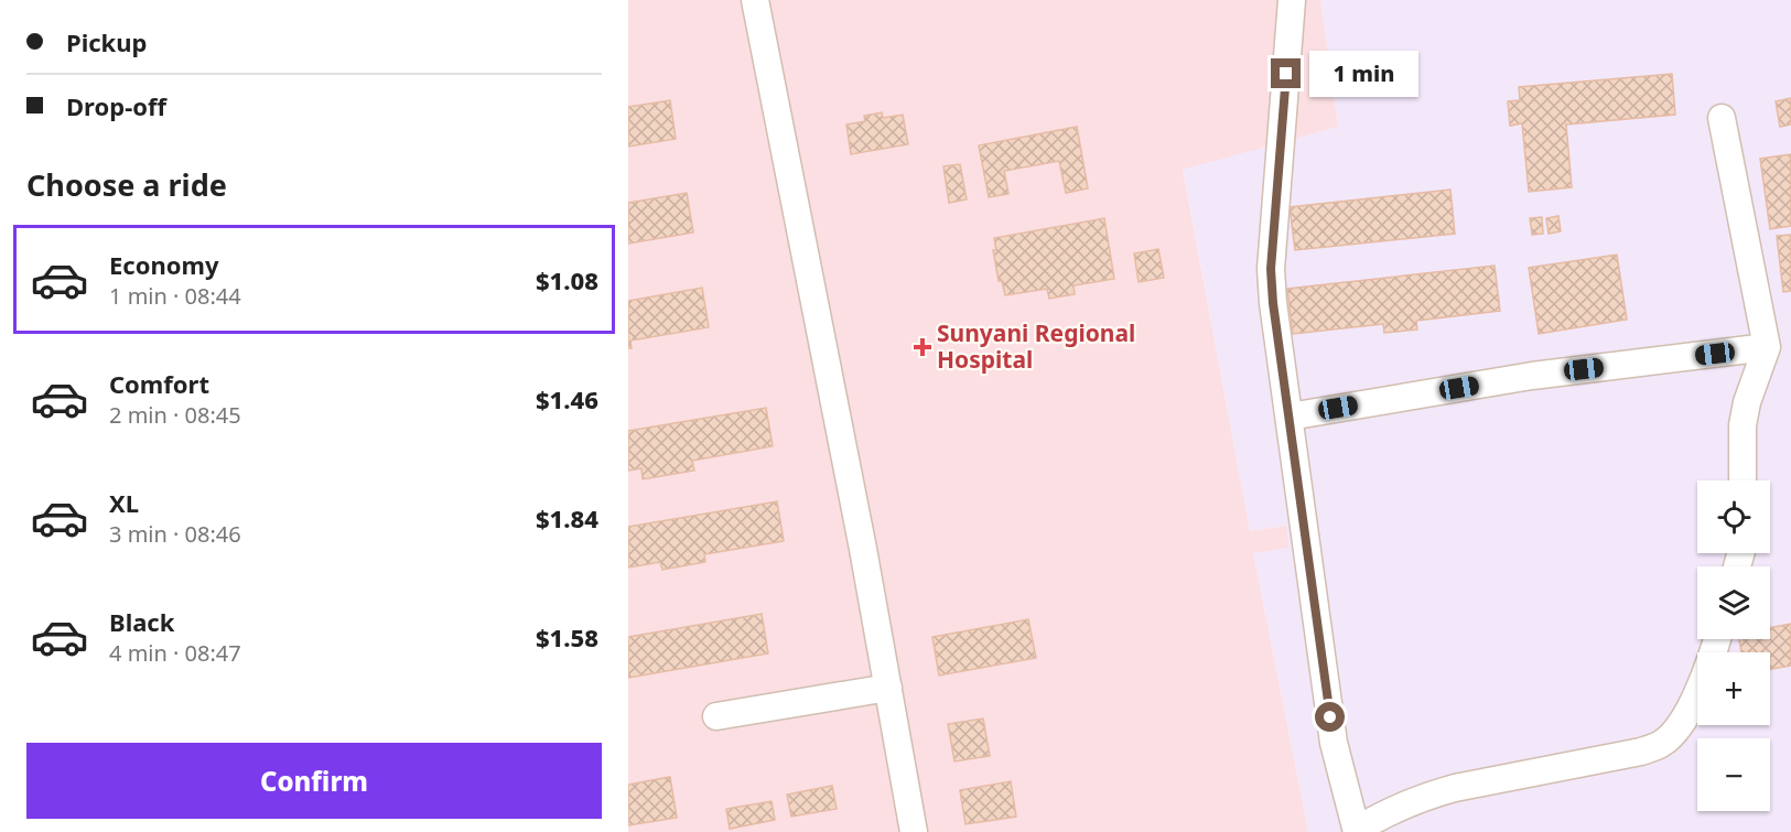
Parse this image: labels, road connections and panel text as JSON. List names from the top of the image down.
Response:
{
  "places": {
    "health": ["Sunyani Regional Hospital"]
  },
  "page": {
    "banner": ["Pickup", "Drop-off"],
    "bubble": "1 min",
    "heading": "Choose a ride",
    "list": [
      {
        "name": "Economy",
        "note": "1 min · 08:44",
        "value": "$1.08"
      },
      {
        "name": "Comfort",
        "note": "2 min · 08:45",
        "value": "$1.46"
      },
      {
        "name": "XL",
        "note": "3 min · 08:46",
        "value": "$1.84"
      },
      {
        "name": "Black",
        "note": "4 min · 08:47",
        "value": "$1.58"
      }
    ],
    "map_buttons": ["+", "−"],
    "buttons": "Confirm"
  }
}
